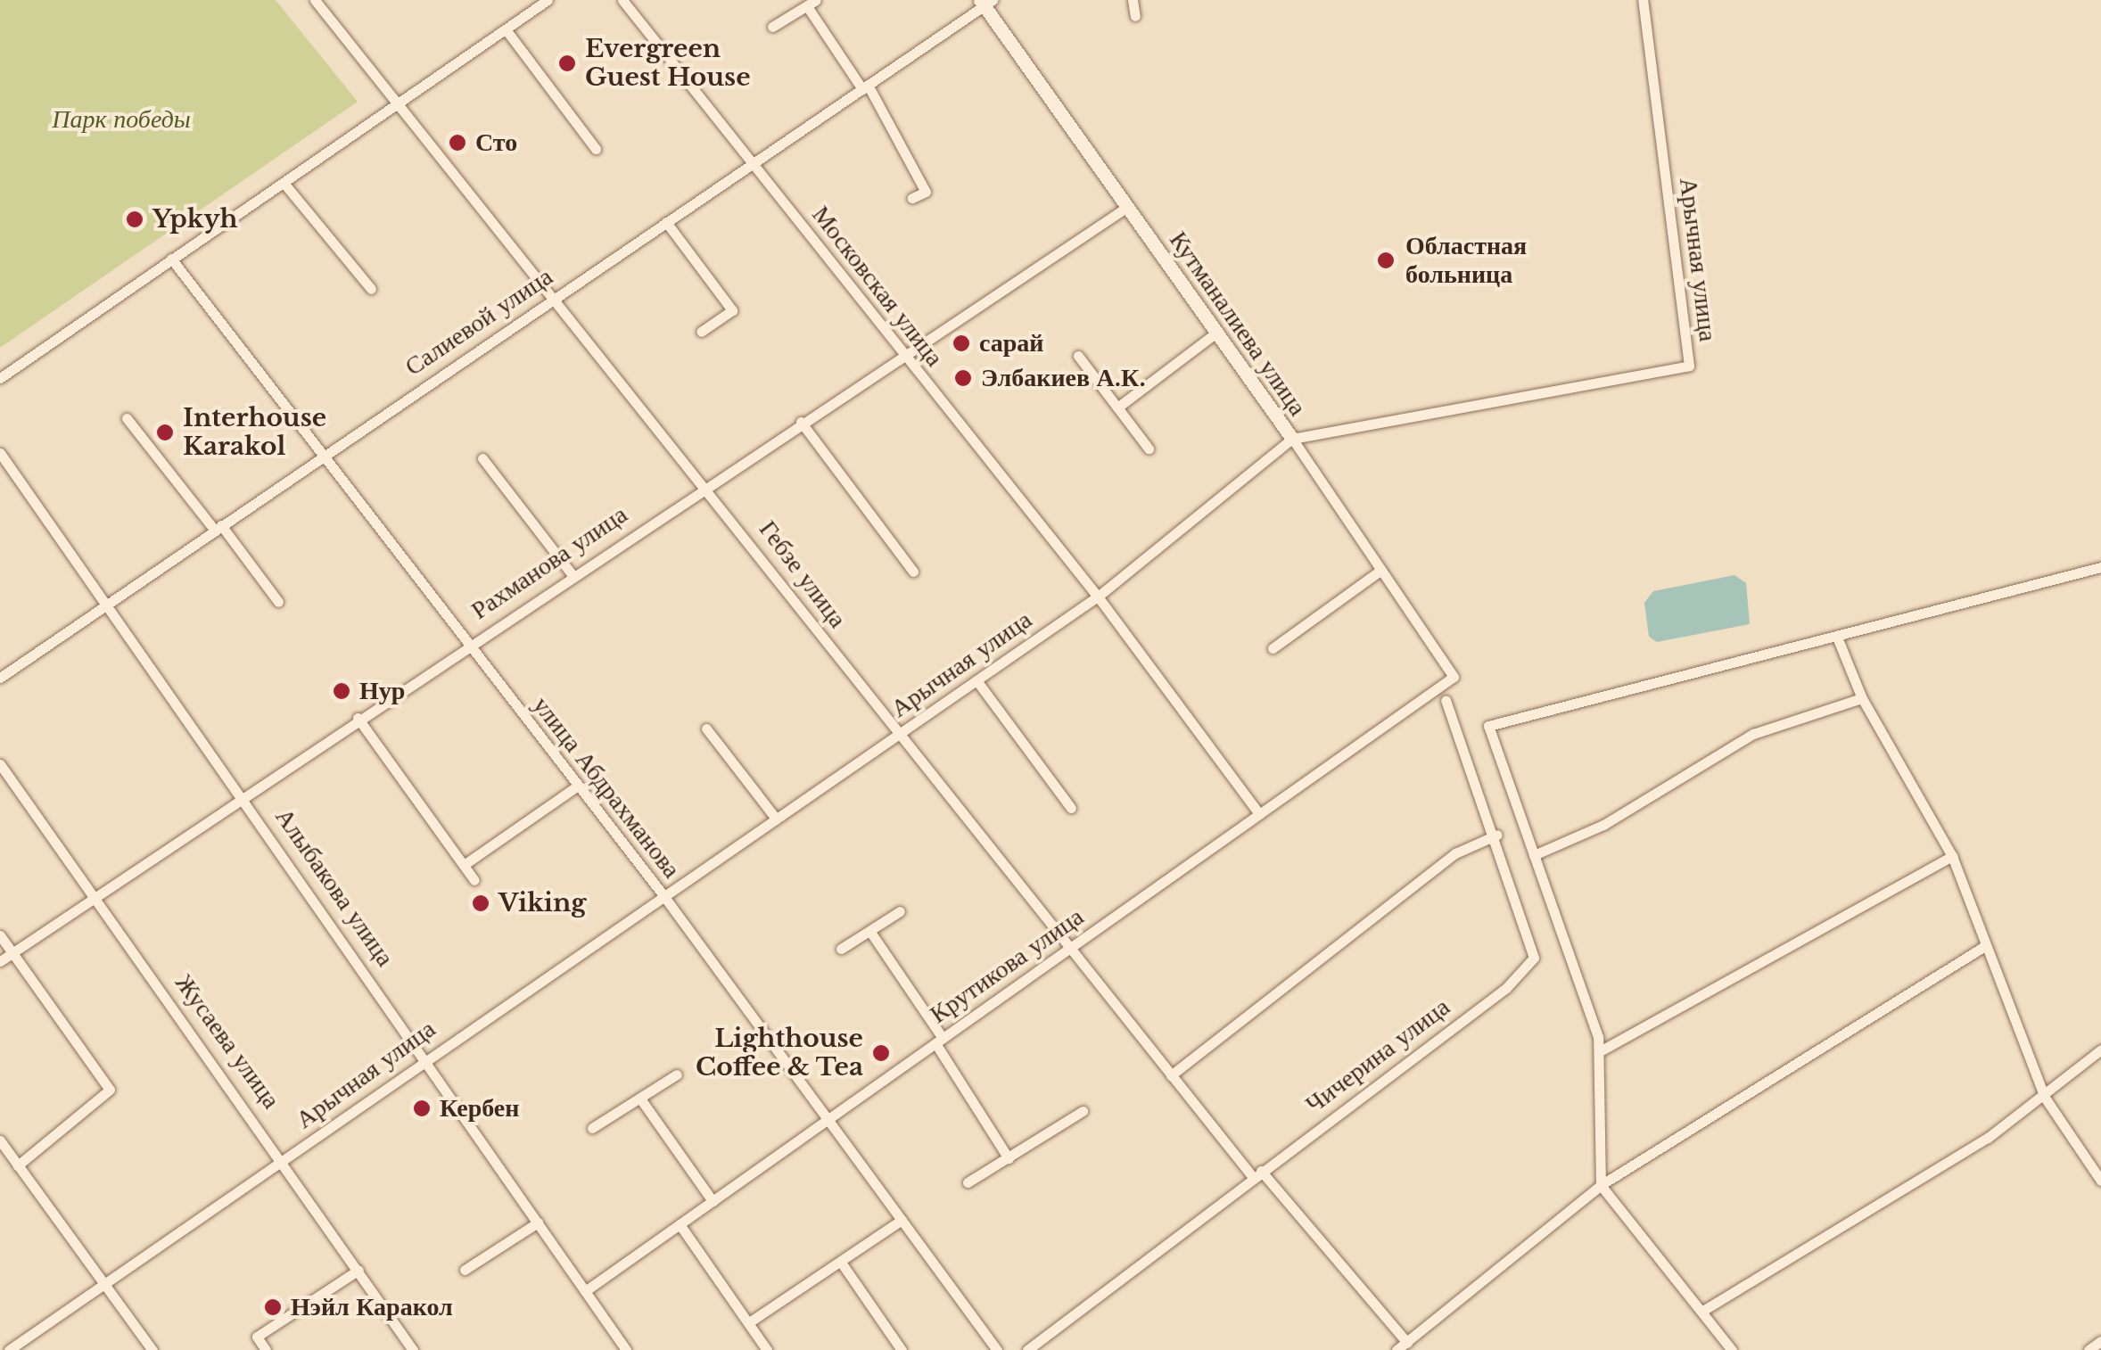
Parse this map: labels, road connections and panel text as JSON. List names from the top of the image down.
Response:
{
  "streets": {
    "street": [
      "Арычная улица",
      "Московская улица",
      "Салиевой улица",
      "Кутманалиева улица",
      "Рахманова улица",
      "Гебзе улица",
      "улица Абдрахманова",
      "Алыбакова улица",
      "Крутикова улица",
      "Жусаева улица",
      "Чичерина улица"
    ]
  },
  "crossings": [
    ["Арычная улица", "Московская улица"],
    ["Арычная улица", "Кутманалиева улица"],
    ["Арычная улица", "Гебзе улица"],
    ["Арычная улица", "улица Абдрахманова"],
    ["Арычная улица", "Алыбакова улица"],
    ["Арычная улица", "Жусаева улица"],
    ["Московская улица", "Салиевой улица"],
    ["Московская улица", "Рахманова улица"],
    ["Московская улица", "Крутикова улица"],
    ["Салиевой улица", "Кутманалиева улица"],
    ["Салиевой улица", "Гебзе улица"],
    ["Салиевой улица", "улица Абдрахманова"],
    ["Салиевой улица", "Алыбакова улица"],
    ["Кутманалиева улица", "Рахманова улица"],
    ["Кутманалиева улица", "Крутикова улица"],
    ["Рахманова улица", "Гебзе улица"],
    ["Рахманова улица", "улица Абдрахманова"],
    ["Рахманова улица", "Алыбакова улица"],
    ["Рахманова улица", "Жусаева улица"],
    ["Гебзе улица", "Крутикова улица"],
    ["Гебзе улица", "Чичерина улица"],
    ["улица Абдрахманова", "Крутикова улица"],
    ["Алыбакова улица", "Крутикова улица"]
  ],
  "parks": ["Парк победы"],
  "places": [
    "Evergreen Guest House",
    "Сто",
    "Ypkyh",
    "Областная больница",
    "сарай",
    "Элбакиев А.К.",
    "Interhouse Karakol",
    "Нур",
    "Viking",
    "Lighthouse Coffee & Tea",
    "Кербен",
    "Нэйл Каракол"
  ]
}
